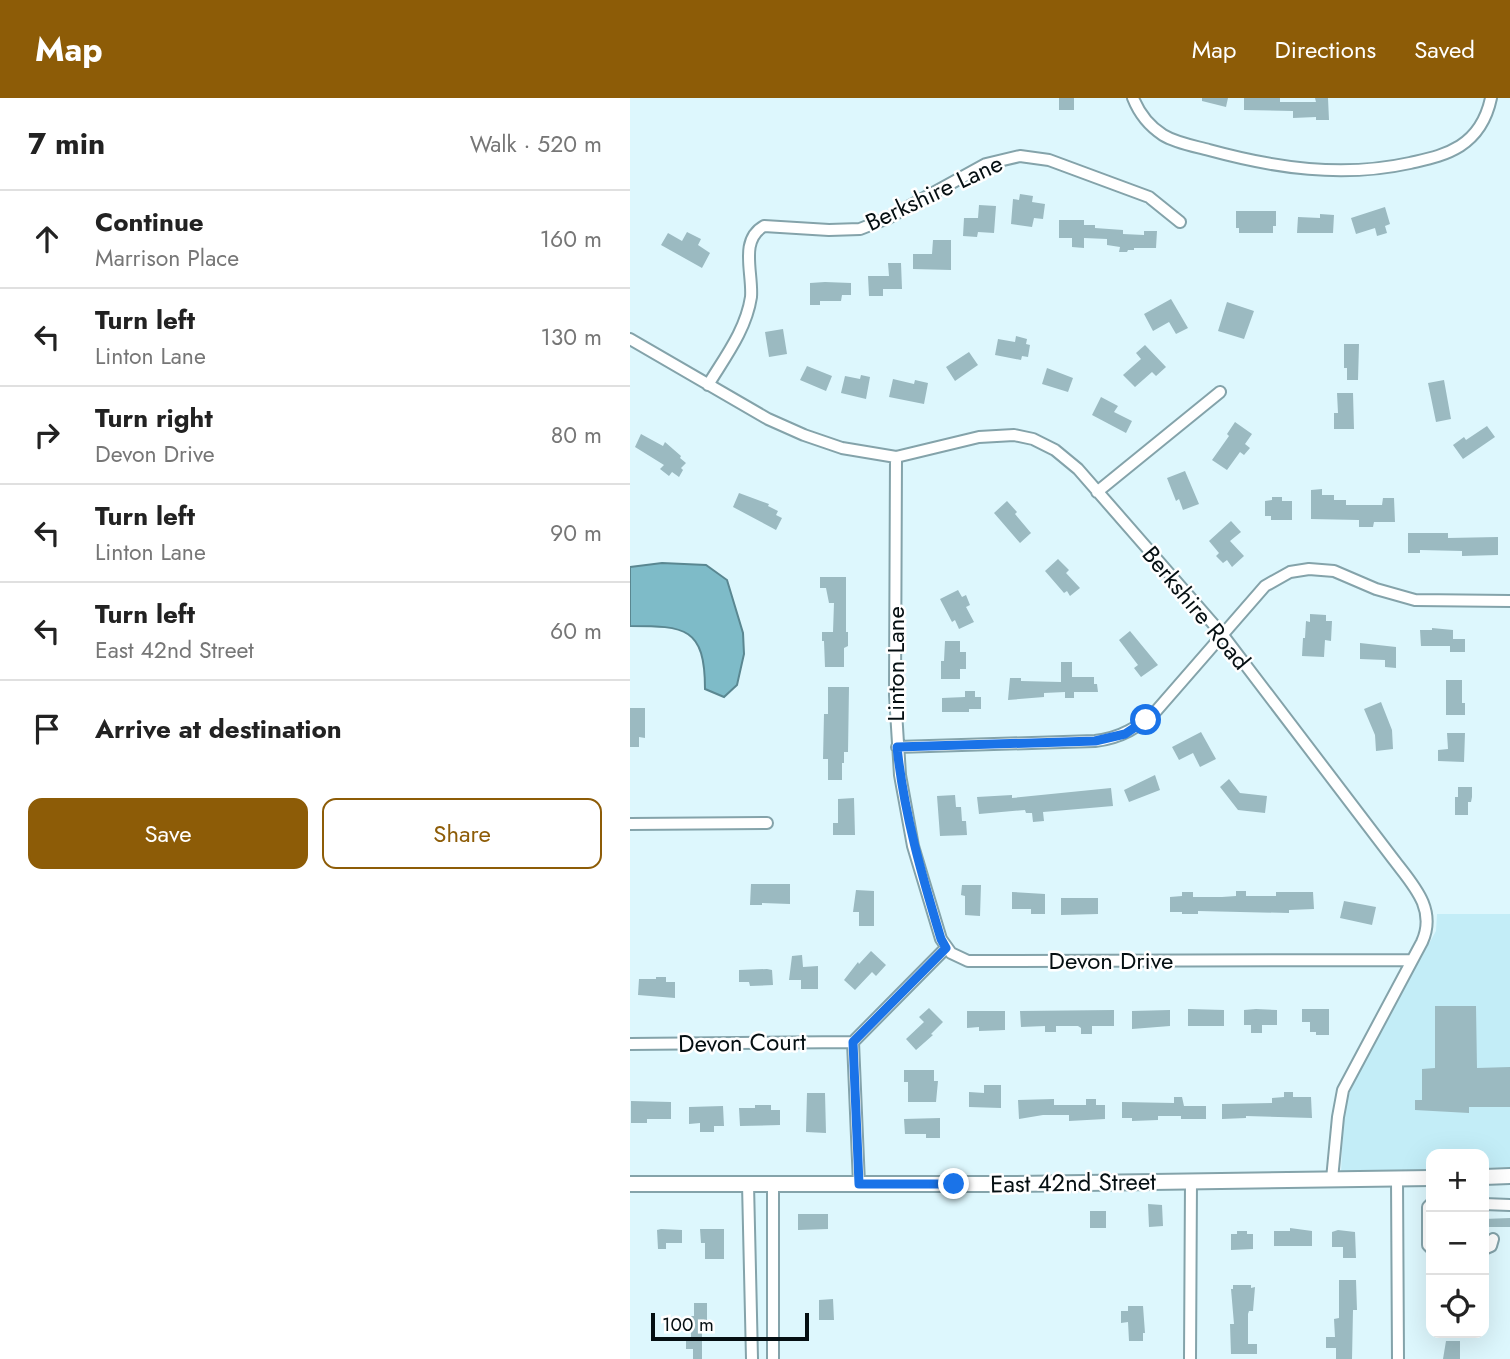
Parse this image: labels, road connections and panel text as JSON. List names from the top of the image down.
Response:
{
  "streets": {
    "street": [
      "Berkshire Lane",
      "Berkshire Road",
      "Linton Lane",
      "Devon Drive",
      "Devon Court",
      "East 42nd Street"
    ]
  },
  "crossings": [
    ["Berkshire Lane", "Berkshire Road"],
    ["Berkshire Road", "Linton Lane"],
    ["Berkshire Road", "Devon Drive"],
    ["Berkshire Road", "East 42nd Street"],
    ["Linton Lane", "Devon Drive"]
  ],
  "scale_bar": "100 m",
  "page": {
    "header": "Map",
    "nav": ["Map", "Directions", "Saved"],
    "heading": ["7 min", "Walk · 520 m"],
    "list": [
      ["Continue", "Marrison Place", "160 m"],
      ["Turn left", "Linton Lane", "130 m"],
      ["Turn right", "Devon Drive", "80 m"],
      ["Turn left", "Linton Lane", "90 m"],
      ["Turn left", "East 42nd Street", "60 m"],
      "Arrive at destination"
    ],
    "buttons": ["Save", "Share"],
    "map_buttons": ["+", "−"],
    "scale": "100 m"
  }
}
